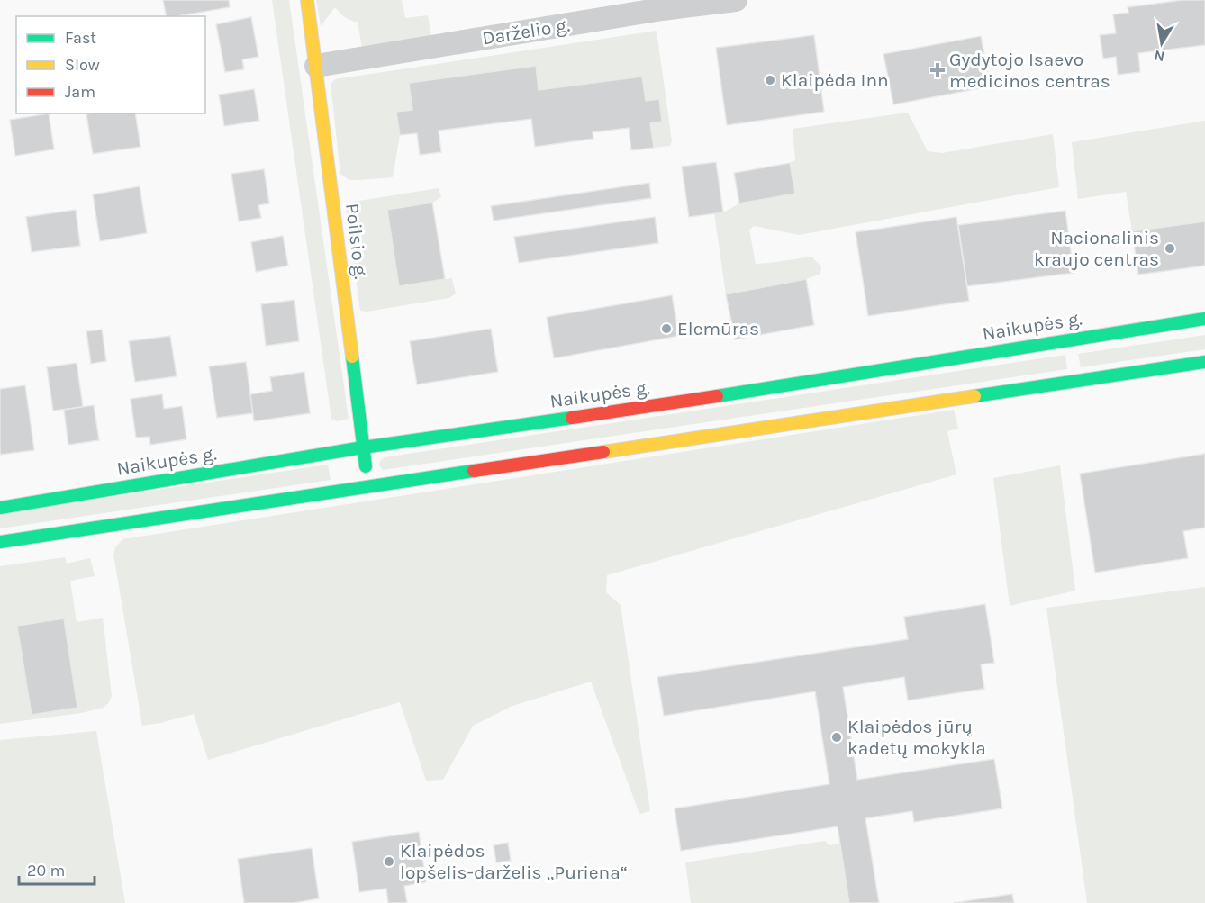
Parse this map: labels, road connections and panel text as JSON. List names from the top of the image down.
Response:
{
  "streets": {
    "street": ["Darželio g.", "Poilsio g.", "Naikupės g."]
  },
  "crossings": [
    ["Darželio g.", "Poilsio g."],
    ["Poilsio g.", "Naikupės g."]
  ],
  "places": {
    "health": ["Gydytojo Isaevo medicinos centras"],
    "other": [
      "Klaipėda Inn",
      "Nacionalinis kraujo centras",
      "Elemūras",
      "Klaipėdos jūrų kadetų mokykla",
      "Klaipėdos lopšelis-darželis „Puriena“"
    ]
  },
  "legend": ["Fast", "Slow", "Jam"],
  "scale_bar": "20 m",
  "north": "bottom"
}
